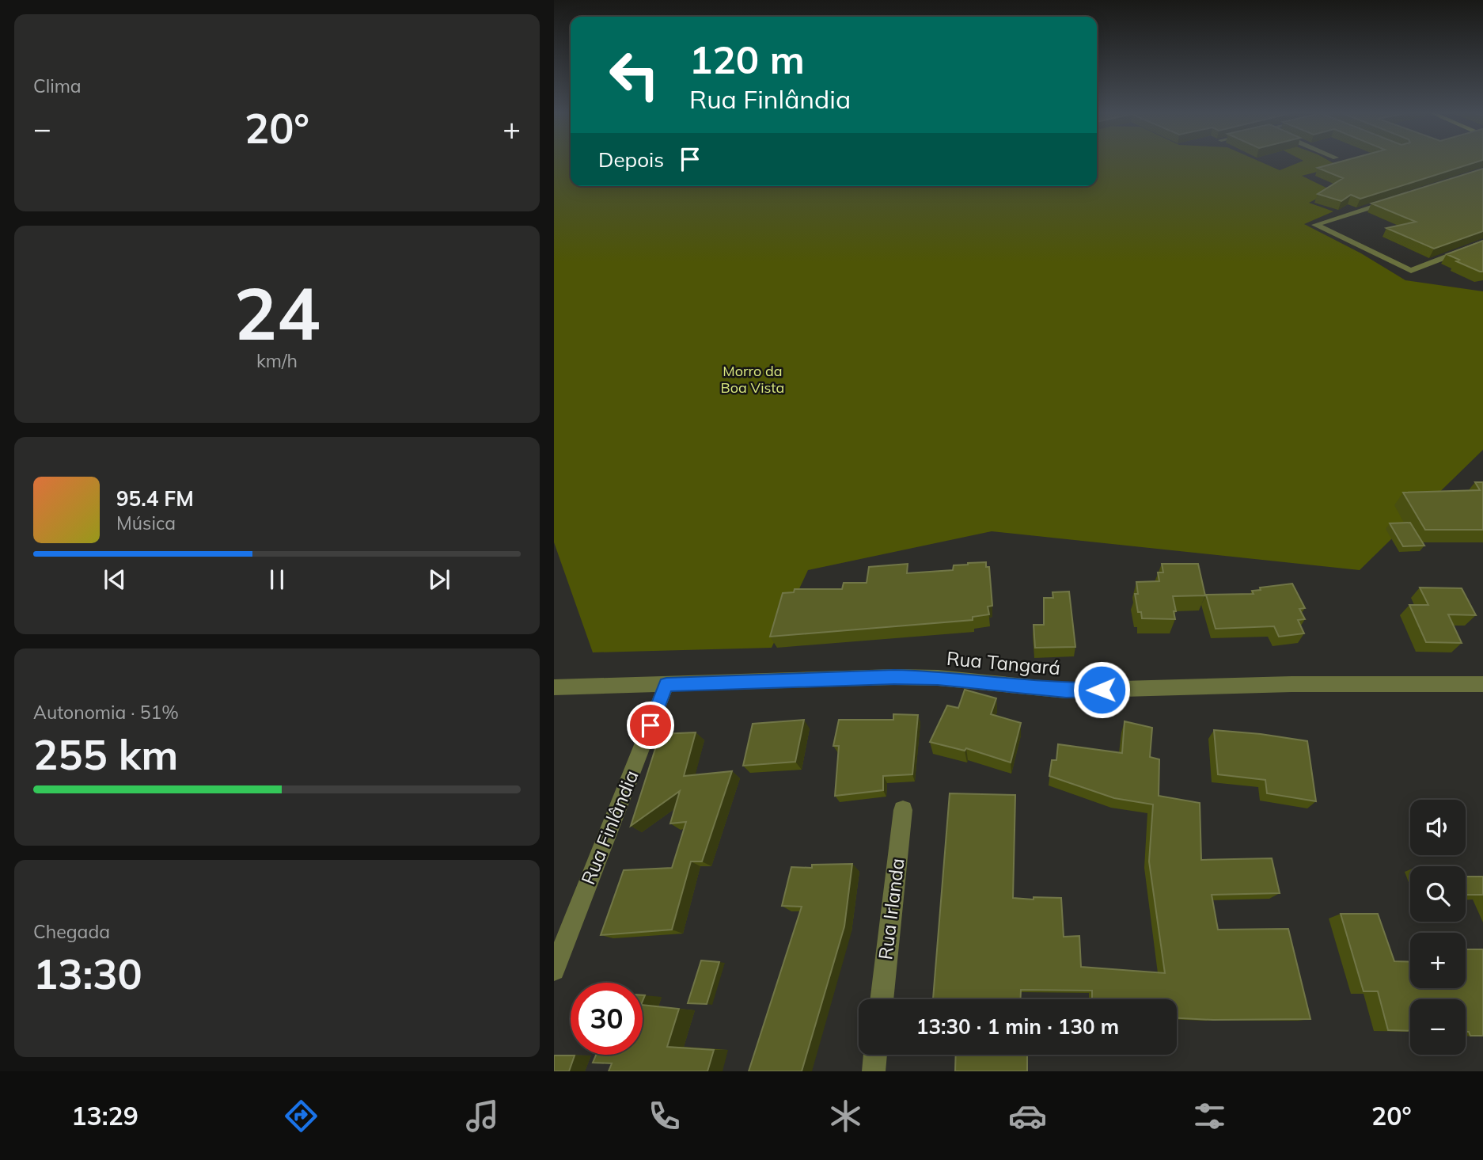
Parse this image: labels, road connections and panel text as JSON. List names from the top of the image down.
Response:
{
  "streets": {
    "street": ["Rua Tangará", "Rua Finlândia", "Rua Irlanda"]
  },
  "crossings": [
    ["Rua Tangará", "Rua Finlândia"]
  ],
  "parks": ["Morro da Boa Vista"],
  "page": {
    "tile": [
      "Clima",
      ["24", "km/h"],
      ["Autonomia · 51%", "255 km"],
      ["Chegada", "13:30"]
    ],
    "turn": ["120 m", "Rua Finlândia"],
    "heat": ["−", "20°", "+"],
    "then": "Depois",
    "song": ["95.4 FM", "Música"],
    "map_buttons": ["+", "−"],
    "limit": "30",
    "trip": "13:30 · 1 min · 130 m",
    "tabs": ["13:29", "20°"]
  }
}
